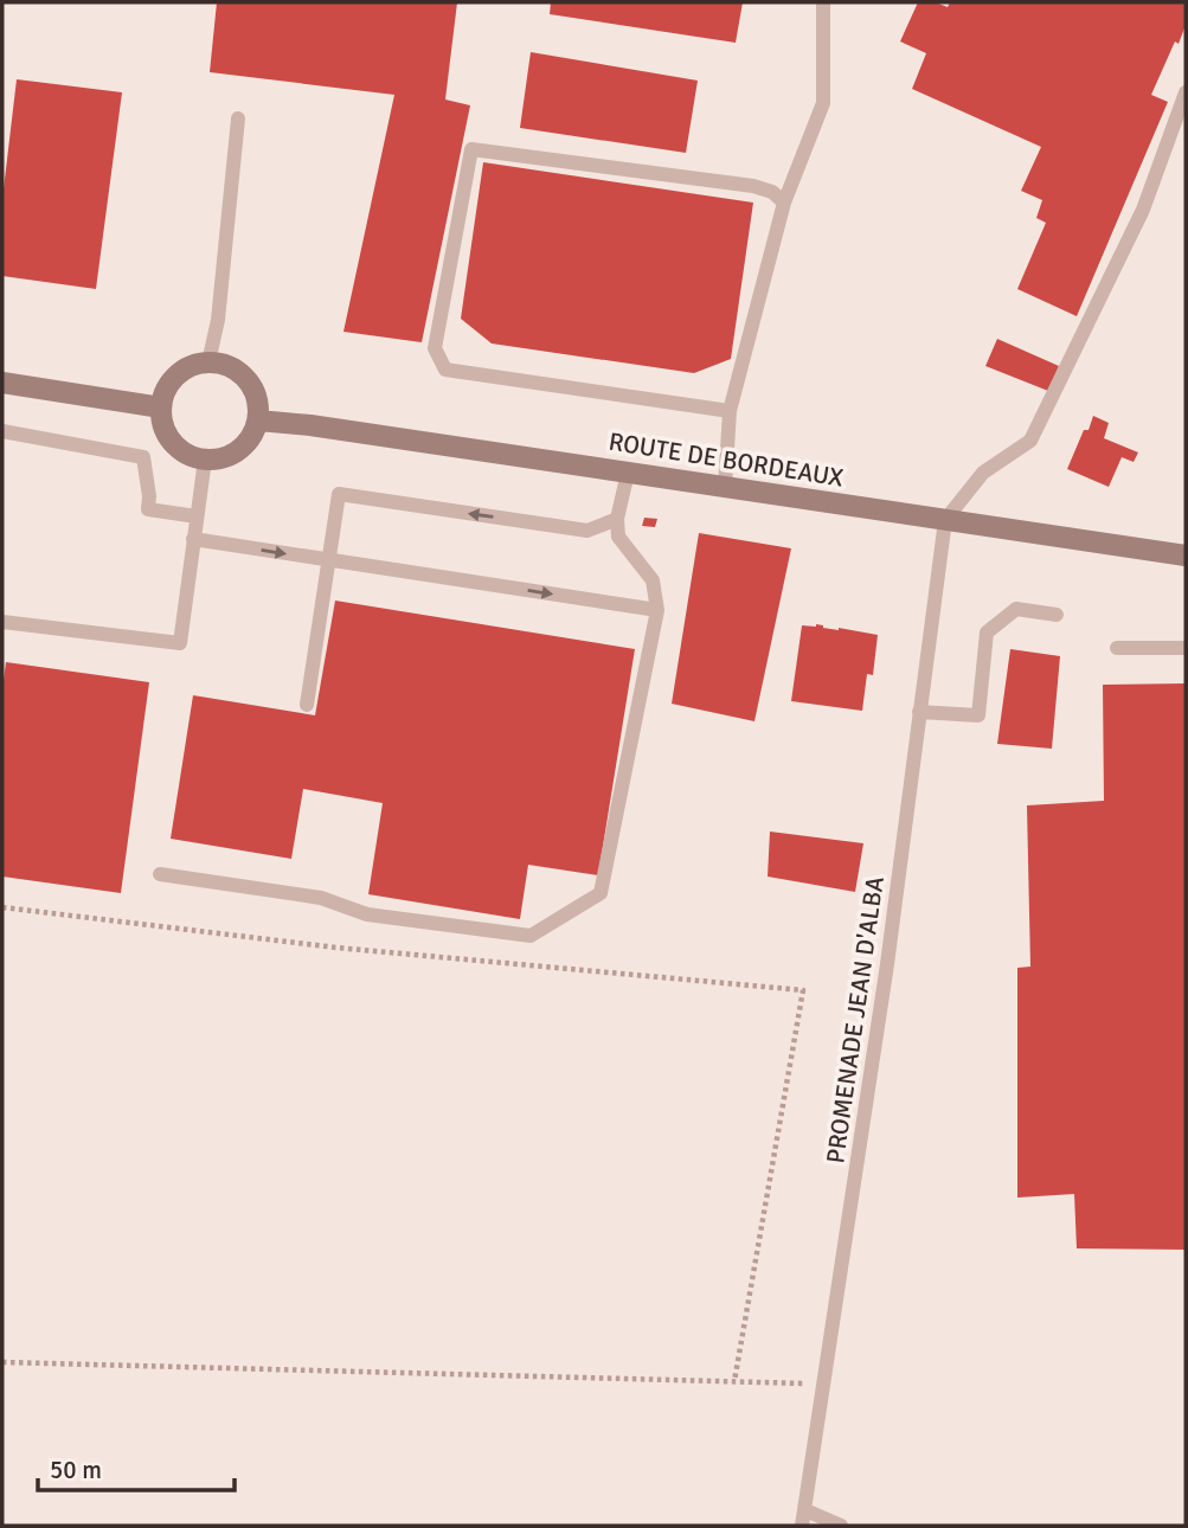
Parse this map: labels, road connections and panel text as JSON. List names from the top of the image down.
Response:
{
  "streets": {
    "main road": ["ROUTE DE BORDEAUX"],
    "lane": ["PROMENADE JEAN D'ALBA"]
  },
  "crossings": [
    ["ROUTE DE BORDEAUX", "PROMENADE JEAN D'ALBA"]
  ],
  "scale_bar": "50 m"
}
